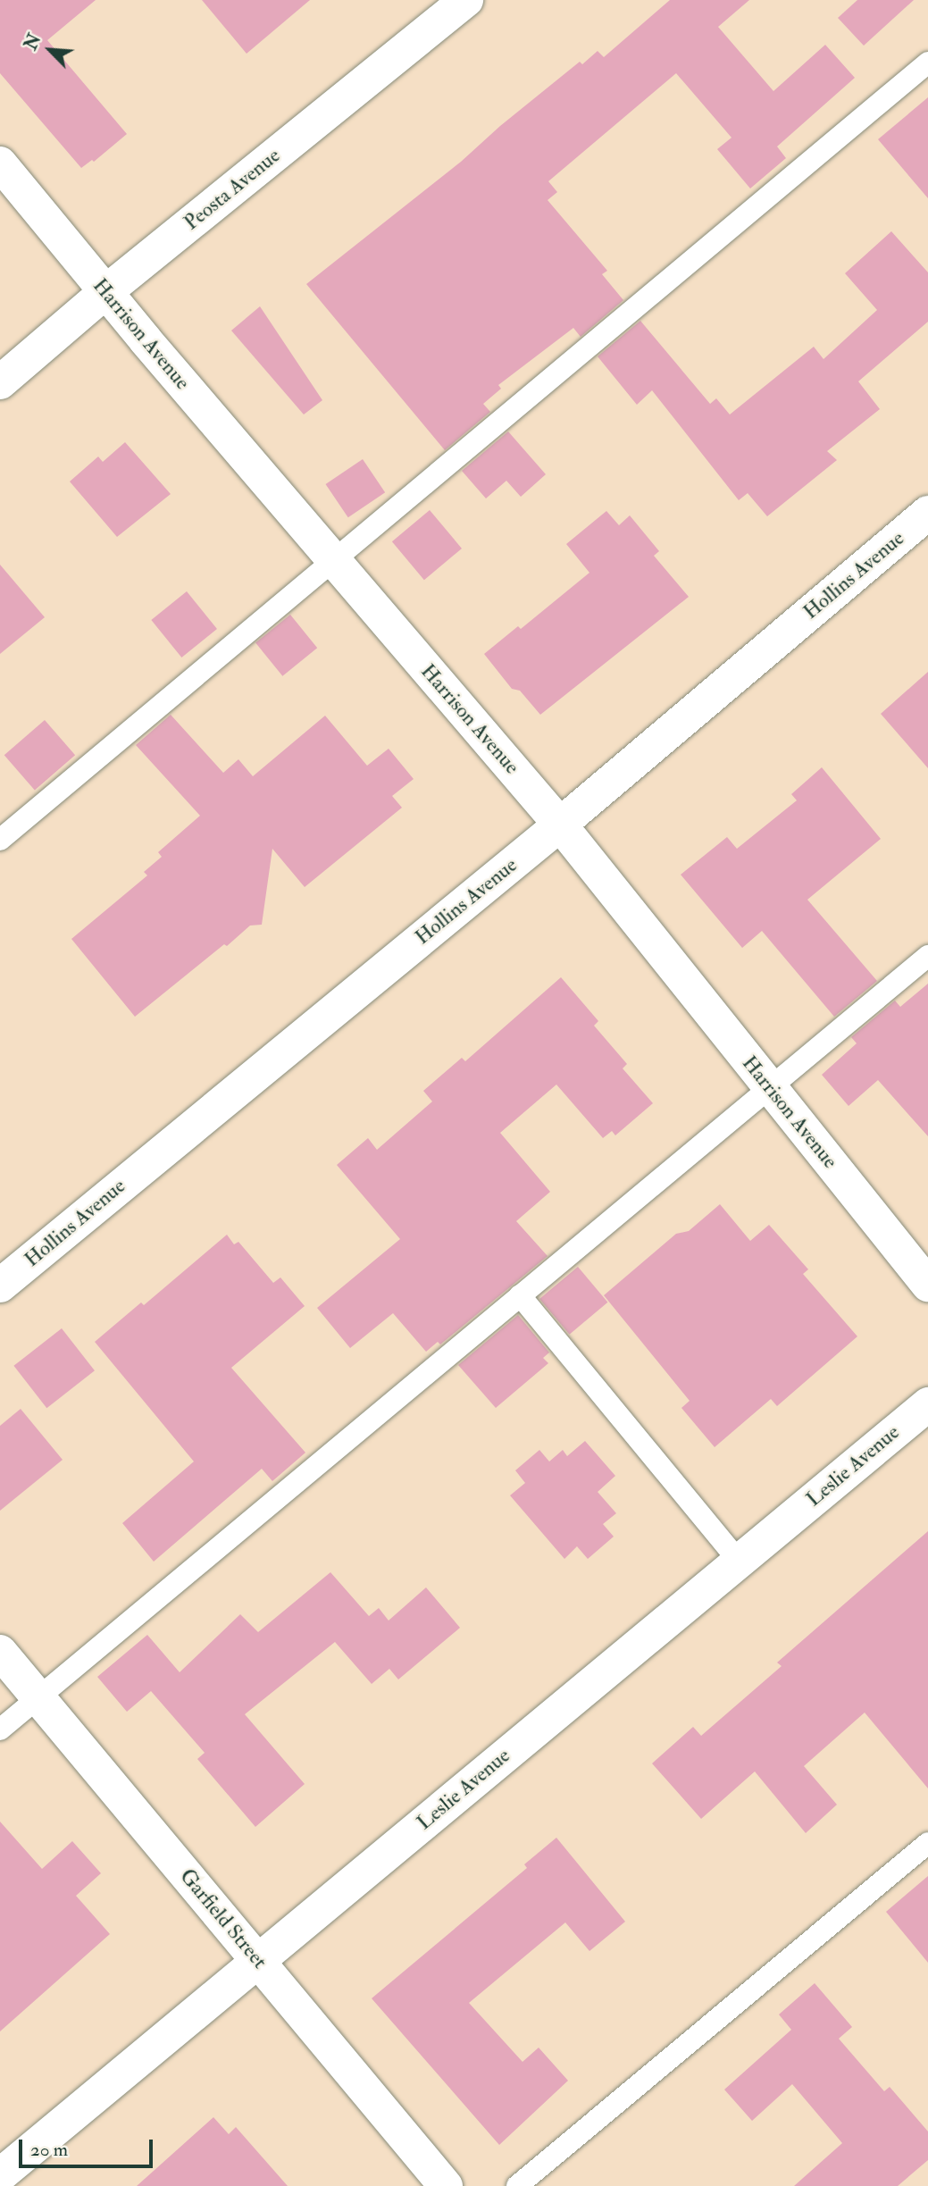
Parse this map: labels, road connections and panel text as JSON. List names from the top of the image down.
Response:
{
  "streets": {
    "street": [
      "Peosta Avenue",
      "Harrison Avenue",
      "Hollins Avenue",
      "Leslie Avenue",
      "Garfield Street"
    ]
  },
  "crossings": [
    ["Peosta Avenue", "Harrison Avenue"],
    ["Harrison Avenue", "Hollins Avenue"],
    ["Leslie Avenue", "Garfield Street"]
  ],
  "scale_bar": "20 m",
  "north": "top left"
}
